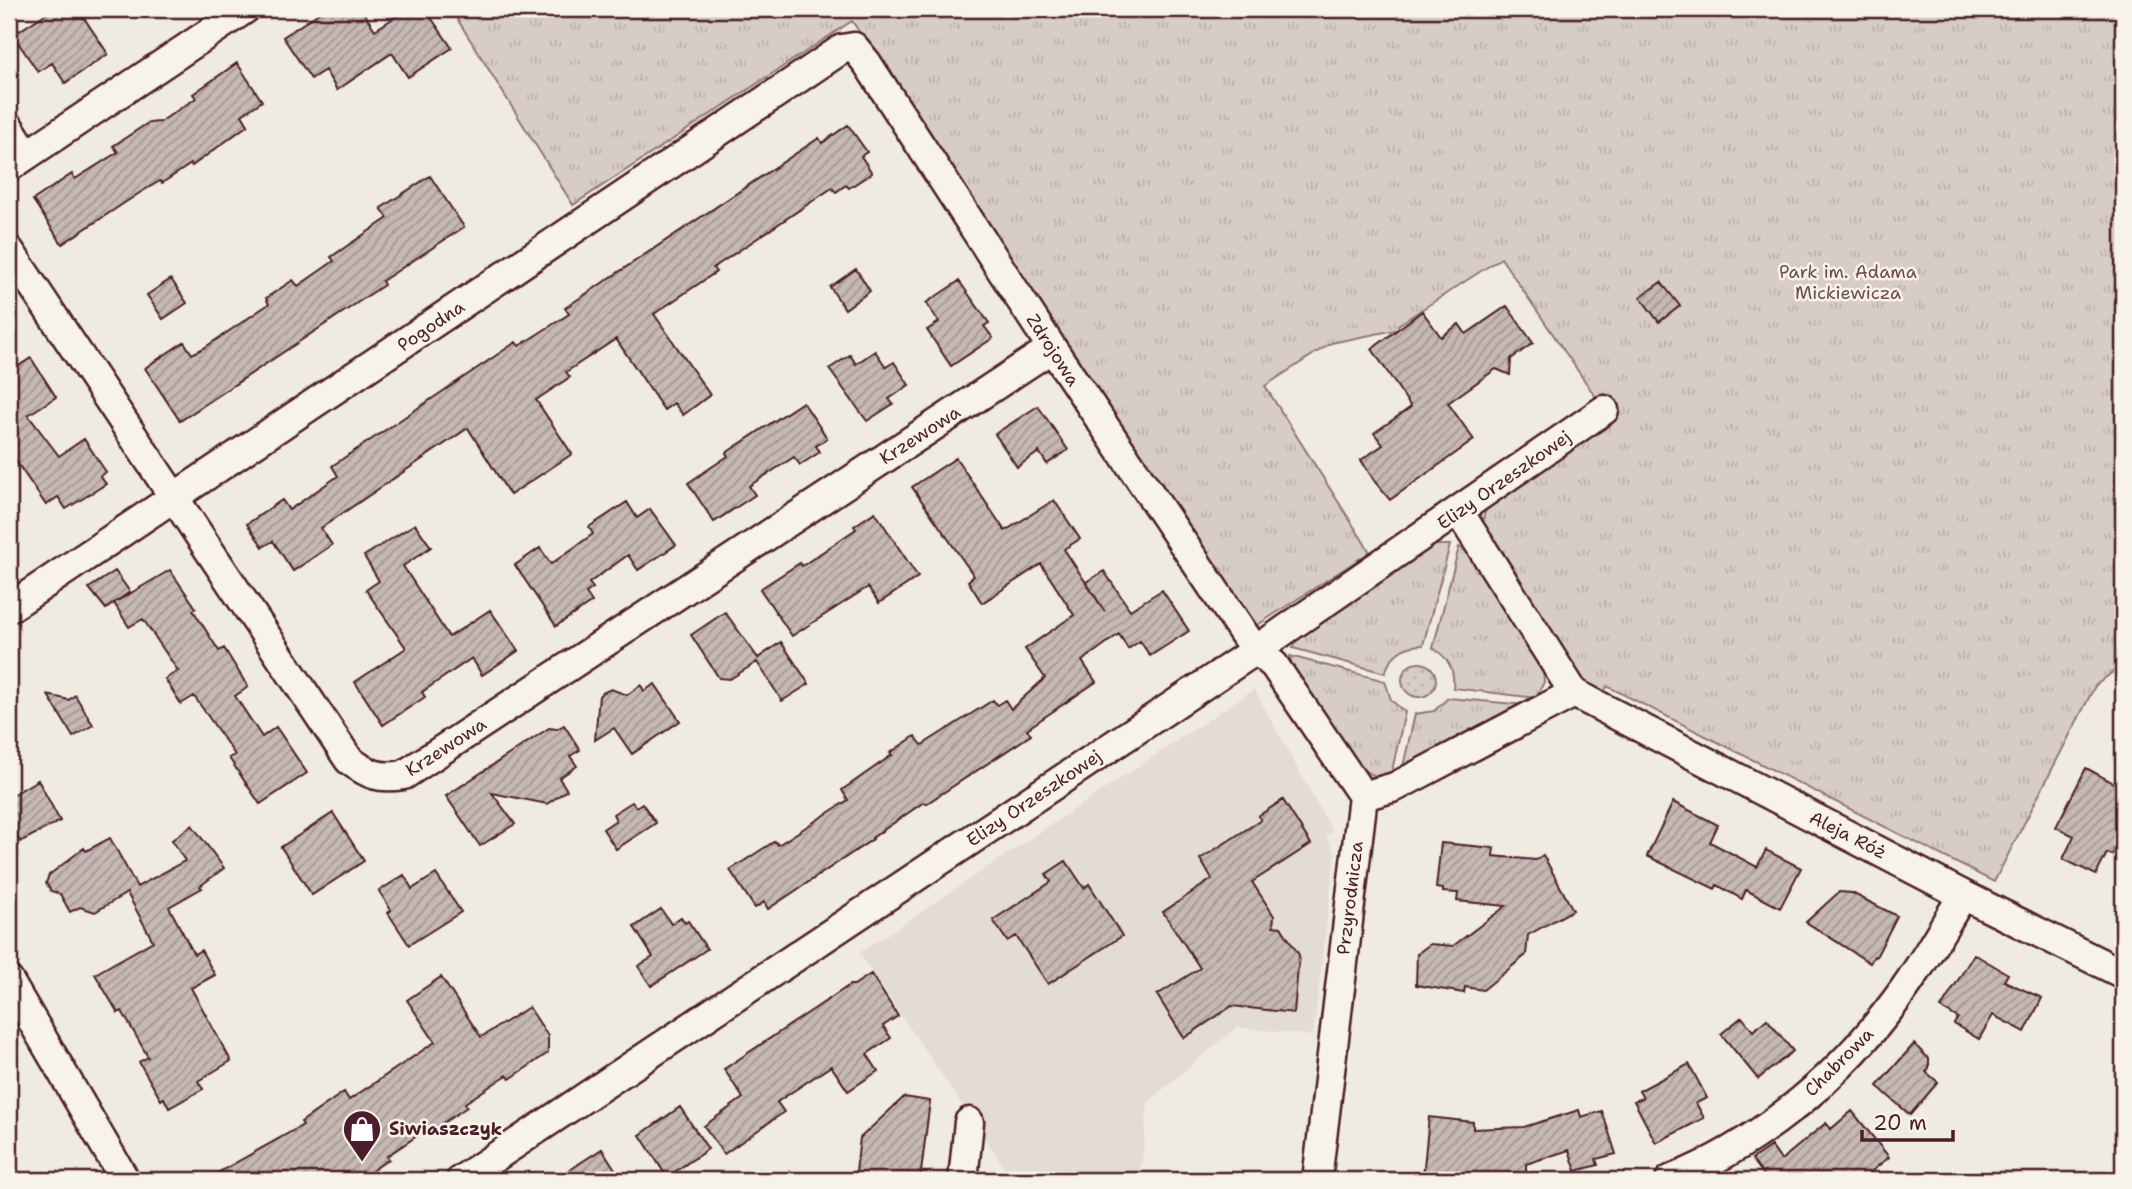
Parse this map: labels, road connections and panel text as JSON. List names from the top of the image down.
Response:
{
  "streets": {
    "street": [
      "Pogodna",
      "Zdrojowa",
      "Krzewowa",
      "Elizy Orzeszkowej",
      "Aleja Róż",
      "Przyrodnicza",
      "Chabrowa"
    ]
  },
  "crossings": [
    ["Pogodna", "Zdrojowa"],
    ["Pogodna", "Krzewowa"],
    ["Zdrojowa", "Krzewowa"],
    ["Zdrojowa", "Elizy Orzeszkowej"],
    ["Aleja Róż", "Chabrowa"]
  ],
  "parks": ["Park im. Adama Mickiewicza"],
  "places": {
    "shop": ["Siwiaszczyk"]
  },
  "scale_bar": "20 m"
}
